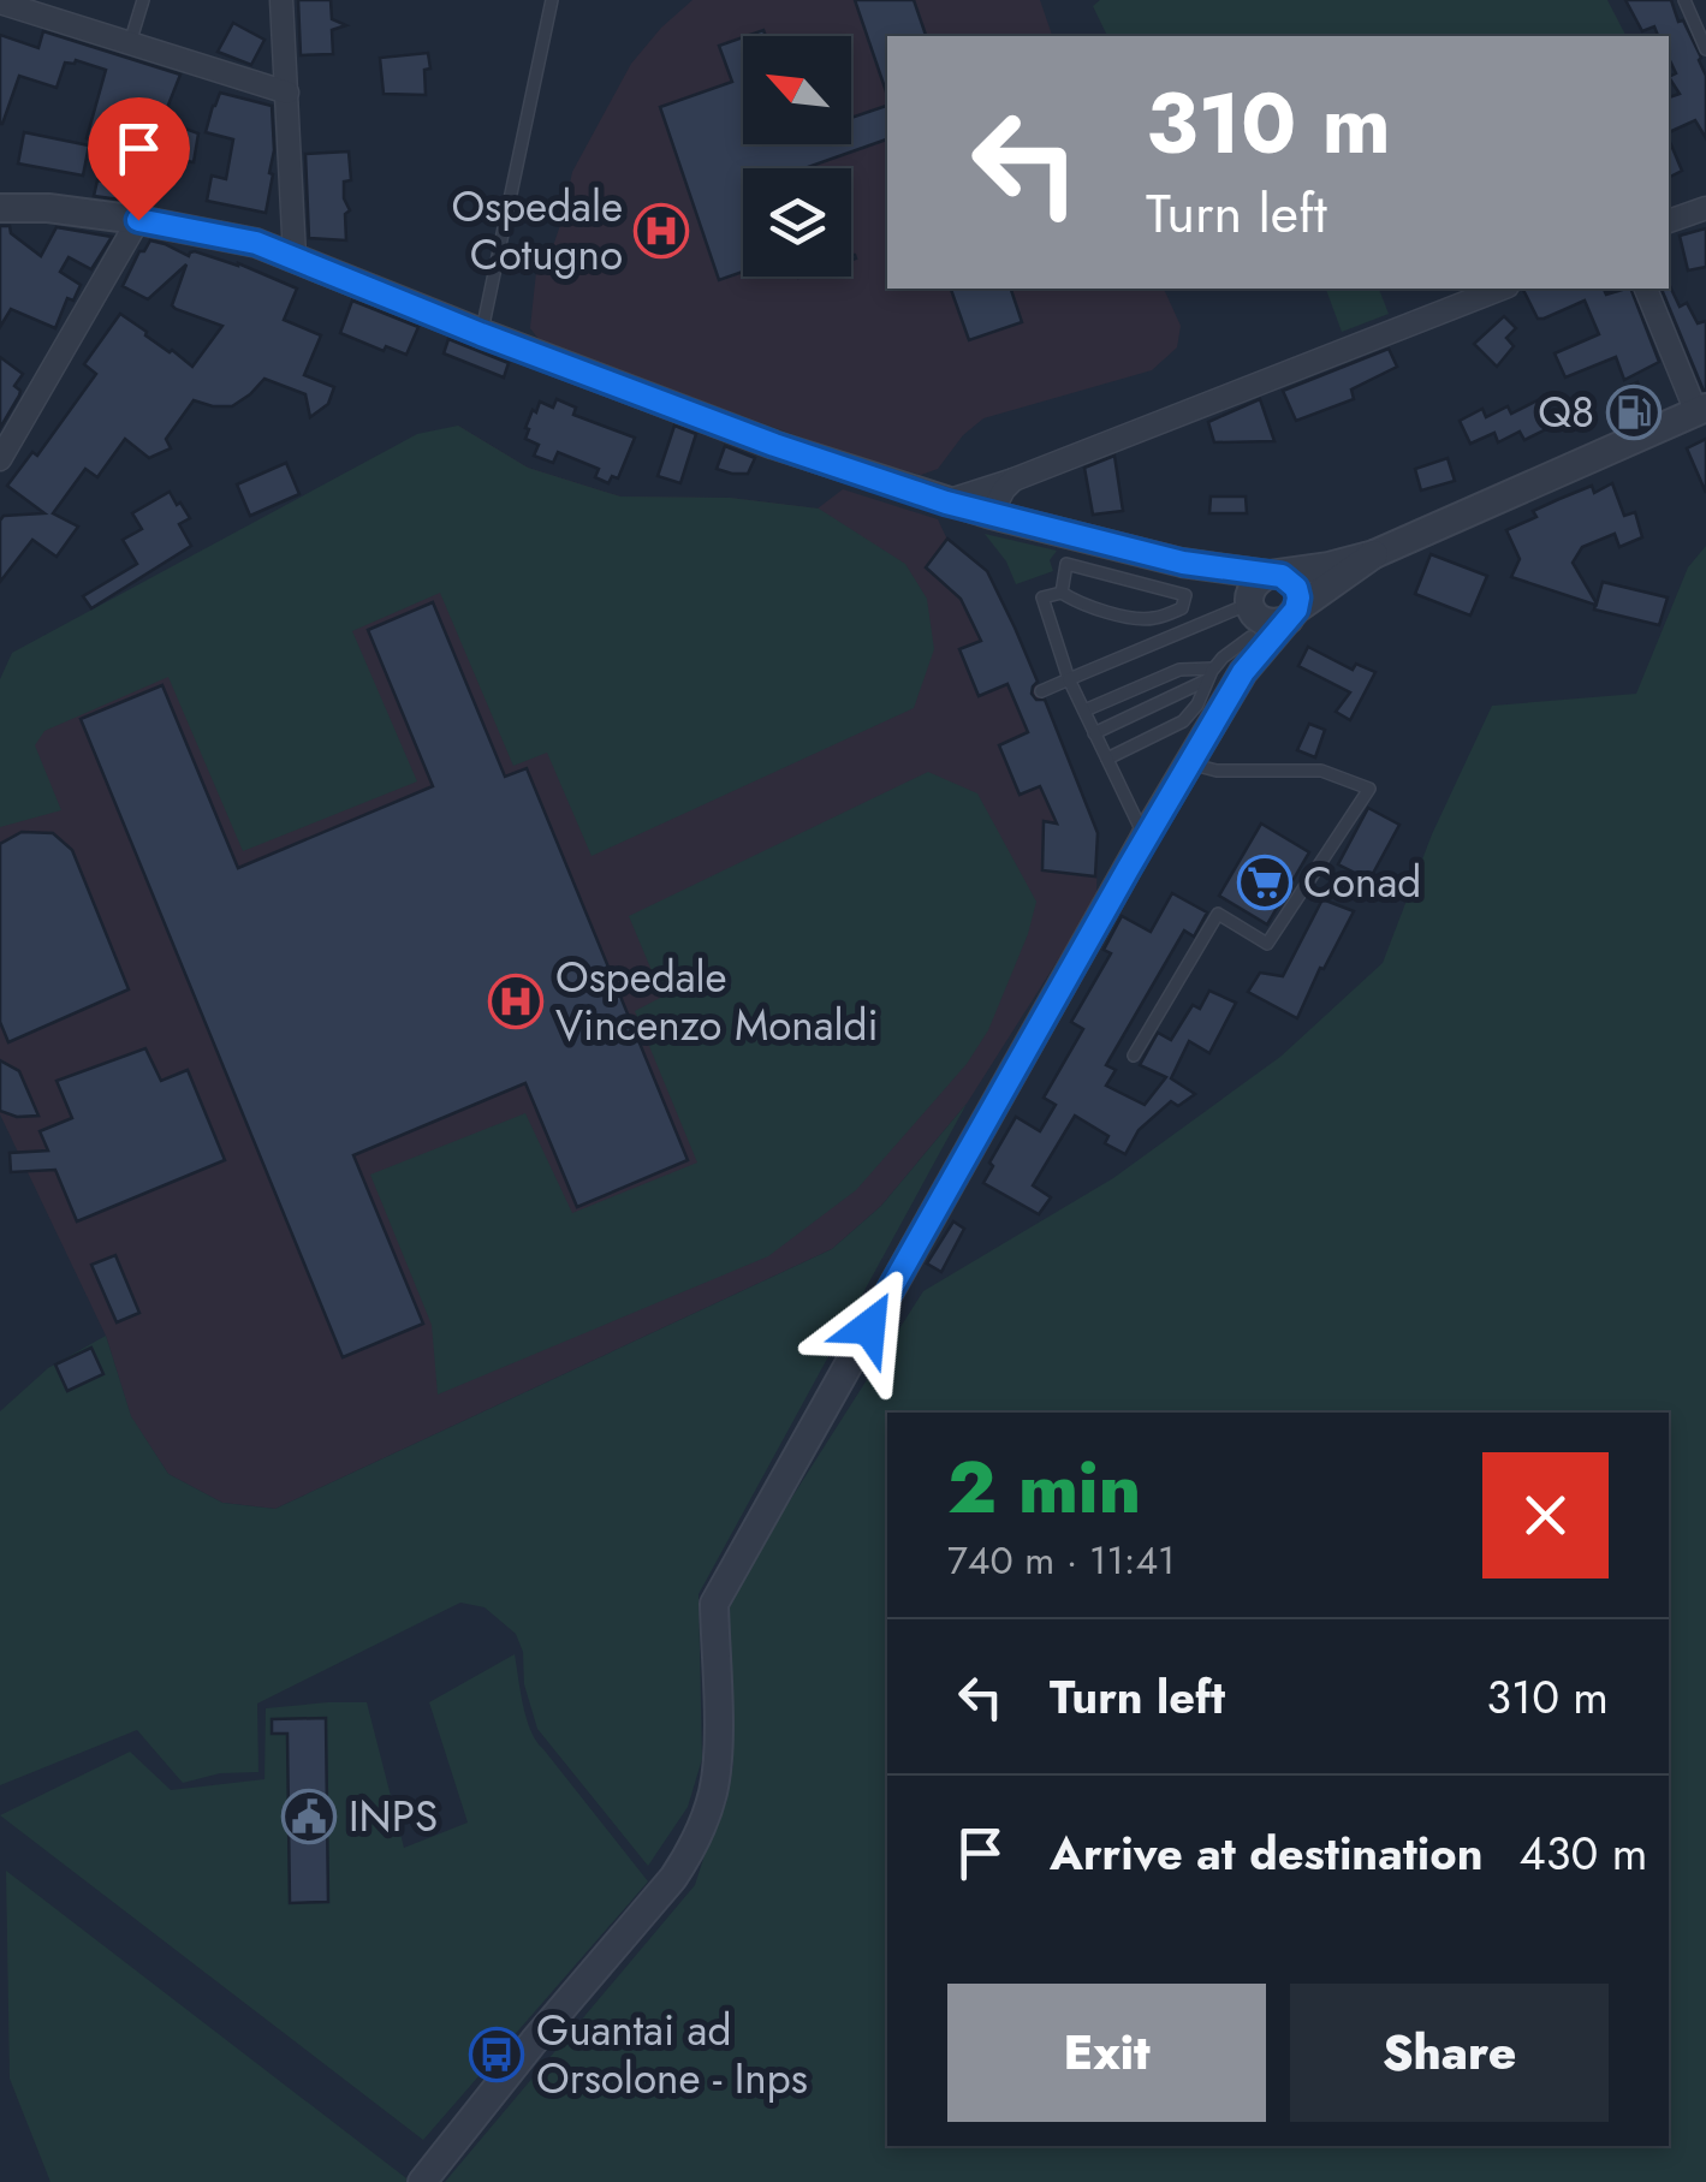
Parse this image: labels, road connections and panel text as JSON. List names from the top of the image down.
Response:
{
  "places": {
    "hospital": ["Ospedale Cotugno", "Ospedale Vincenzo Monaldi"],
    "fuel station": ["Q8"],
    "supermarket": ["Conad"],
    "public building": ["INPS"],
    "bus stop": ["Guantai ad Orsolone - Inps"]
  },
  "north": "top left",
  "page": {
    "turn": ["310 m", "Turn left"],
    "heading": ["2 min", "740 m · 11:41"],
    "list": [
      {
        "name": "Turn left",
        "value": "310 m"
      },
      {
        "name": "Arrive at destination",
        "value": "430 m"
      }
    ],
    "buttons": ["Exit", "Share"]
  }
}
